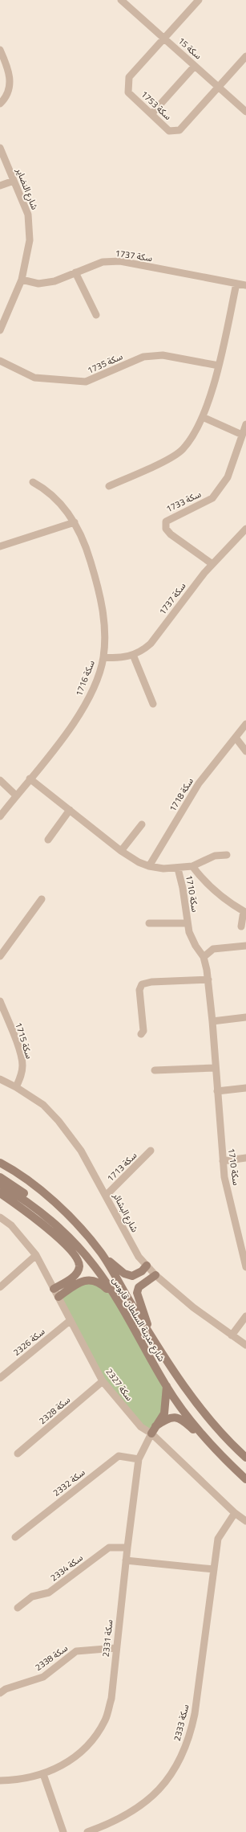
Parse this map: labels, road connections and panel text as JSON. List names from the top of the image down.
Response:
{
  "streets": {
    "main road": ["شارع مدينة السلطان قابوس"],
    "street": [
      "سكة 15",
      "سكة 1753",
      "شارع النضاير",
      "سكة 1737",
      "سكة 1735",
      "سكة 1733",
      "سكة 1716",
      "سكة 1718",
      "سكة 1710",
      "سكة 1715",
      "سكة 1713",
      "شارع البشائر",
      "سكة 2326",
      "سكة 2327",
      "سكة 2328",
      "سكة 2332",
      "سكة 2334",
      "سكة 2331",
      "سكة 2338",
      "سكة 2333"
    ]
  },
  "crossings": [
    ["سكة 15", "سكة 1753"],
    ["شارع النضاير", "سكة 1737"],
    ["سكة 1737", "سكة 1733"],
    ["سكة 1737", "سكة 1716"],
    ["سكة 1715", "شارع البشائر"],
    ["سكة 1713", "شارع البشائر"],
    ["سكة 2326", "سكة 2327"],
    ["سكة 2327", "سكة 2328"],
    ["سكة 2327", "سكة 2331"],
    ["سكة 2327", "سكة 2333"],
    ["سكة 2332", "سكة 2331"],
    ["سكة 2334", "سكة 2331"],
    ["سكة 2331", "سكة 2338"]
  ]
}
